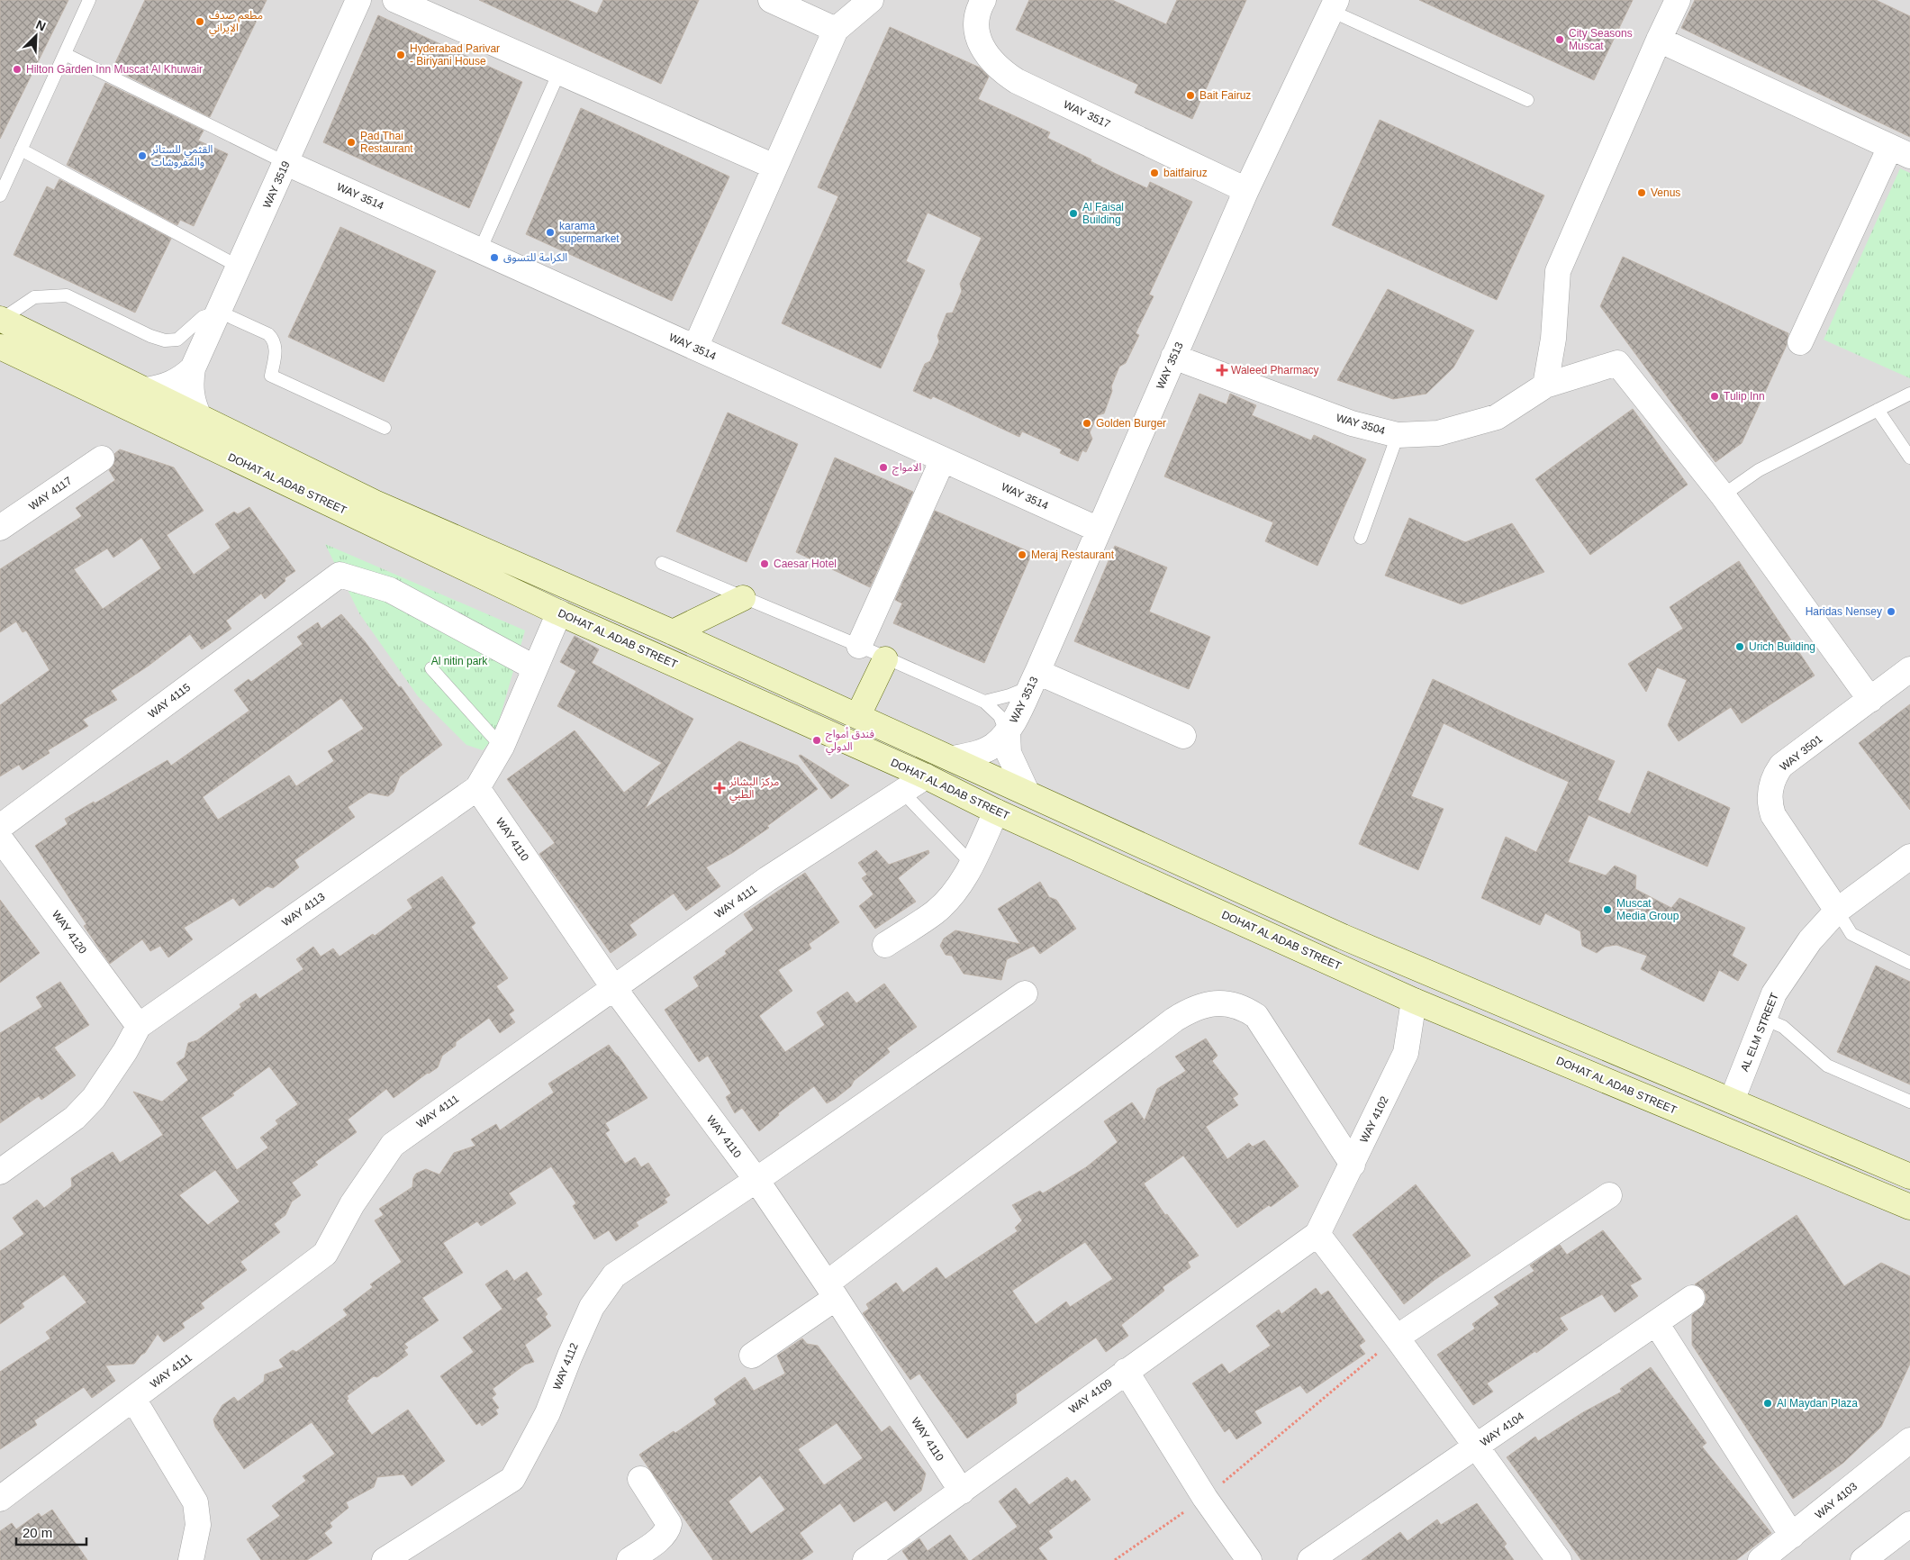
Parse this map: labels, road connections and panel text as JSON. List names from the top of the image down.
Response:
{
  "streets": {
    "main road": ["DOHAT AL ADAB STREET"],
    "street": [
      "WAY 3517",
      "WAY 3519",
      "WAY 3514",
      "WAY 3513",
      "WAY 3504",
      "WAY 4117",
      "WAY 4115",
      "WAY 3501",
      "WAY 4110",
      "WAY 4111",
      "WAY 4113",
      "WAY 4120",
      "AL ELM STREET",
      "WAY 4102",
      "WAY 4112",
      "WAY 4109",
      "WAY 4104",
      "WAY 4103"
    ]
  },
  "crossings": [
    ["WAY 3517", "WAY 3513"],
    ["WAY 3519", "WAY 3514"],
    ["WAY 3519", "DOHAT AL ADAB STREET"],
    ["WAY 3514", "WAY 3513"],
    ["WAY 3513", "WAY 3504"],
    ["WAY 3513", "DOHAT AL ADAB STREET"],
    ["DOHAT AL ADAB STREET", "WAY 4111"],
    ["DOHAT AL ADAB STREET", "WAY 4113"],
    ["DOHAT AL ADAB STREET", "AL ELM STREET"],
    ["DOHAT AL ADAB STREET", "WAY 4102"],
    ["WAY 4115", "WAY 4113"],
    ["WAY 3501", "AL ELM STREET"],
    ["WAY 4110", "WAY 4111"],
    ["WAY 4110", "WAY 4113"],
    ["WAY 4110", "WAY 4112"],
    ["WAY 4110", "WAY 4109"],
    ["WAY 4113", "WAY 4120"],
    ["WAY 4102", "WAY 4109"]
  ],
  "parks": ["Al nitin park"],
  "places": {
    "other": [
      "مطعم صدف الإيراني",
      "City Seasons Muscat",
      "Hyderabad Parivar - Biriyani House",
      "Hilton Garden Inn Muscat Al Khuwair",
      "Bait Fairuz",
      "Pad Thai Restaurant",
      "القثمي للستائر والمفروشات",
      "baitfairuz",
      "Venus",
      "Al Faisal Building",
      "karama supermarket",
      "الكرامة للتسوق",
      "Tulip Inn",
      "Golden Burger",
      "الامواج",
      "Meraj Restaurant",
      "Caesar Hotel",
      "Haridas Nensey",
      "Urich Building",
      "فندق أمواج الدولي",
      "Muscat Media Group",
      "Al Maydan Plaza"
    ],
    "health": ["Waleed Pharmacy", "مركز البشائر الطبي"]
  },
  "scale_bar": "20 m",
  "north": "top right"
}
